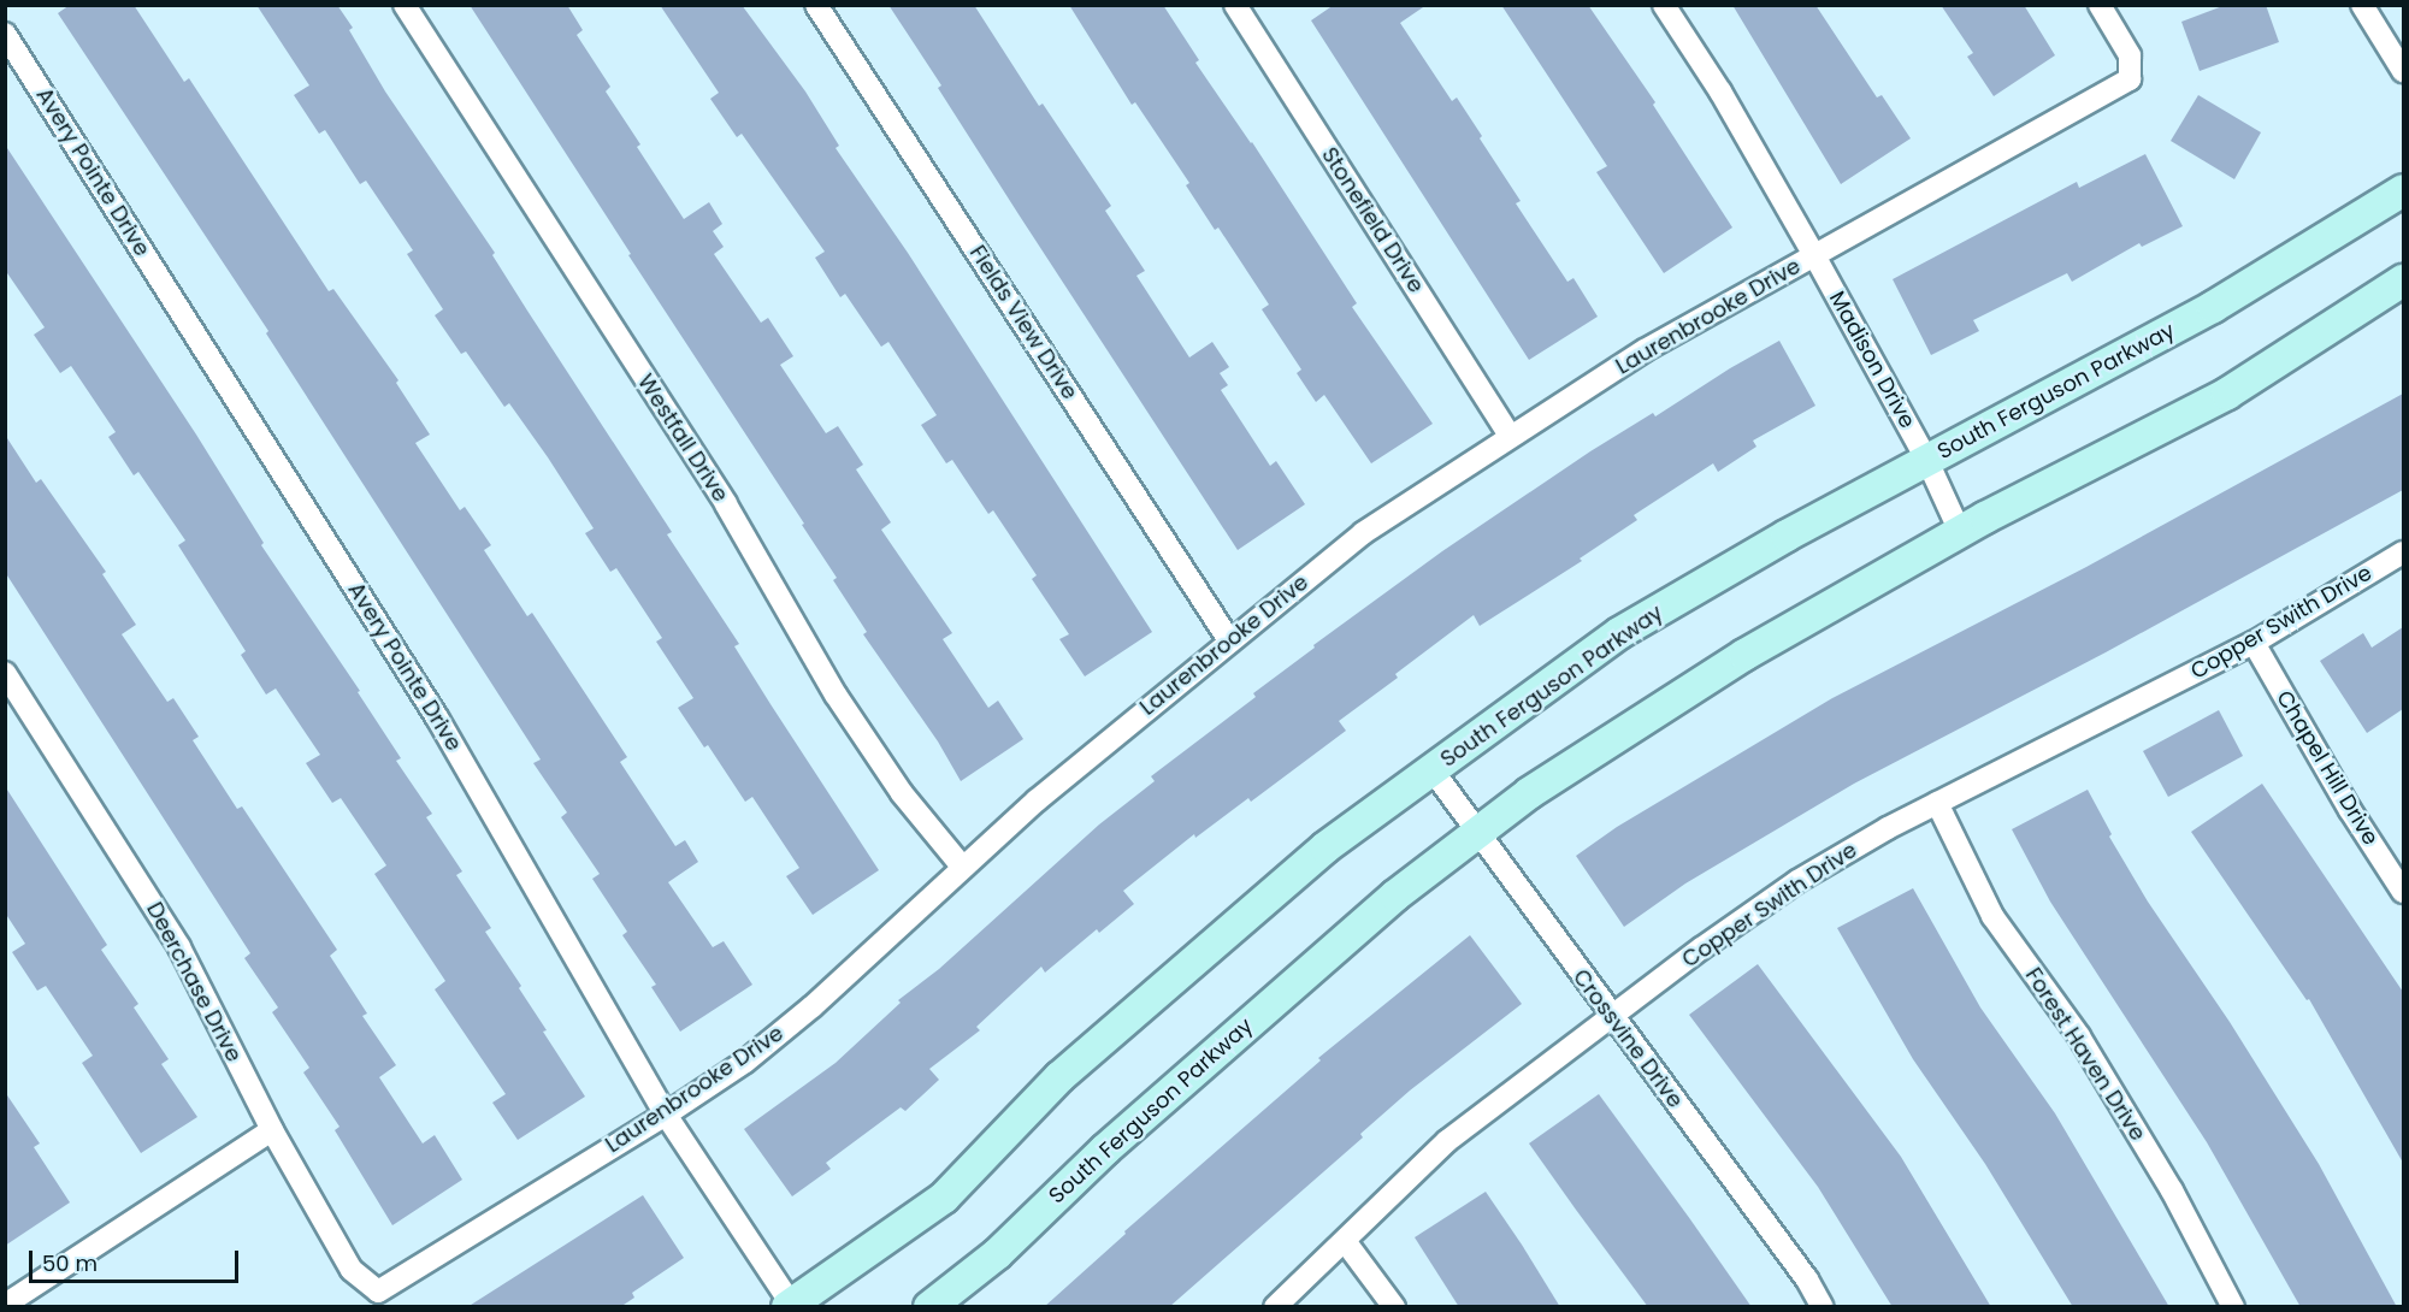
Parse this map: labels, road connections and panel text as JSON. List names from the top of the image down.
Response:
{
  "streets": {
    "street": [
      "Avery Pointe Drive",
      "Stonefield Drive",
      "Laurenbrooke Drive",
      "Fields View Drive",
      "Madison Drive",
      "South Ferguson Parkway",
      "Westfall Drive",
      "Copper Swith Drive",
      "Chapel Hill Drive",
      "Deerchase Drive",
      "Crossvine Drive",
      "Forest Haven Drive"
    ]
  },
  "crossings": [
    ["Avery Pointe Drive", "Laurenbrooke Drive"],
    ["Avery Pointe Drive", "South Ferguson Parkway"],
    ["Stonefield Drive", "Laurenbrooke Drive"],
    ["Laurenbrooke Drive", "Fields View Drive"],
    ["Laurenbrooke Drive", "Madison Drive"],
    ["Laurenbrooke Drive", "Westfall Drive"],
    ["Laurenbrooke Drive", "Deerchase Drive"],
    ["Madison Drive", "South Ferguson Parkway"],
    ["South Ferguson Parkway", "Crossvine Drive"],
    ["Copper Swith Drive", "Chapel Hill Drive"],
    ["Copper Swith Drive", "Crossvine Drive"],
    ["Copper Swith Drive", "Forest Haven Drive"]
  ],
  "scale_bar": "50 m"
}
